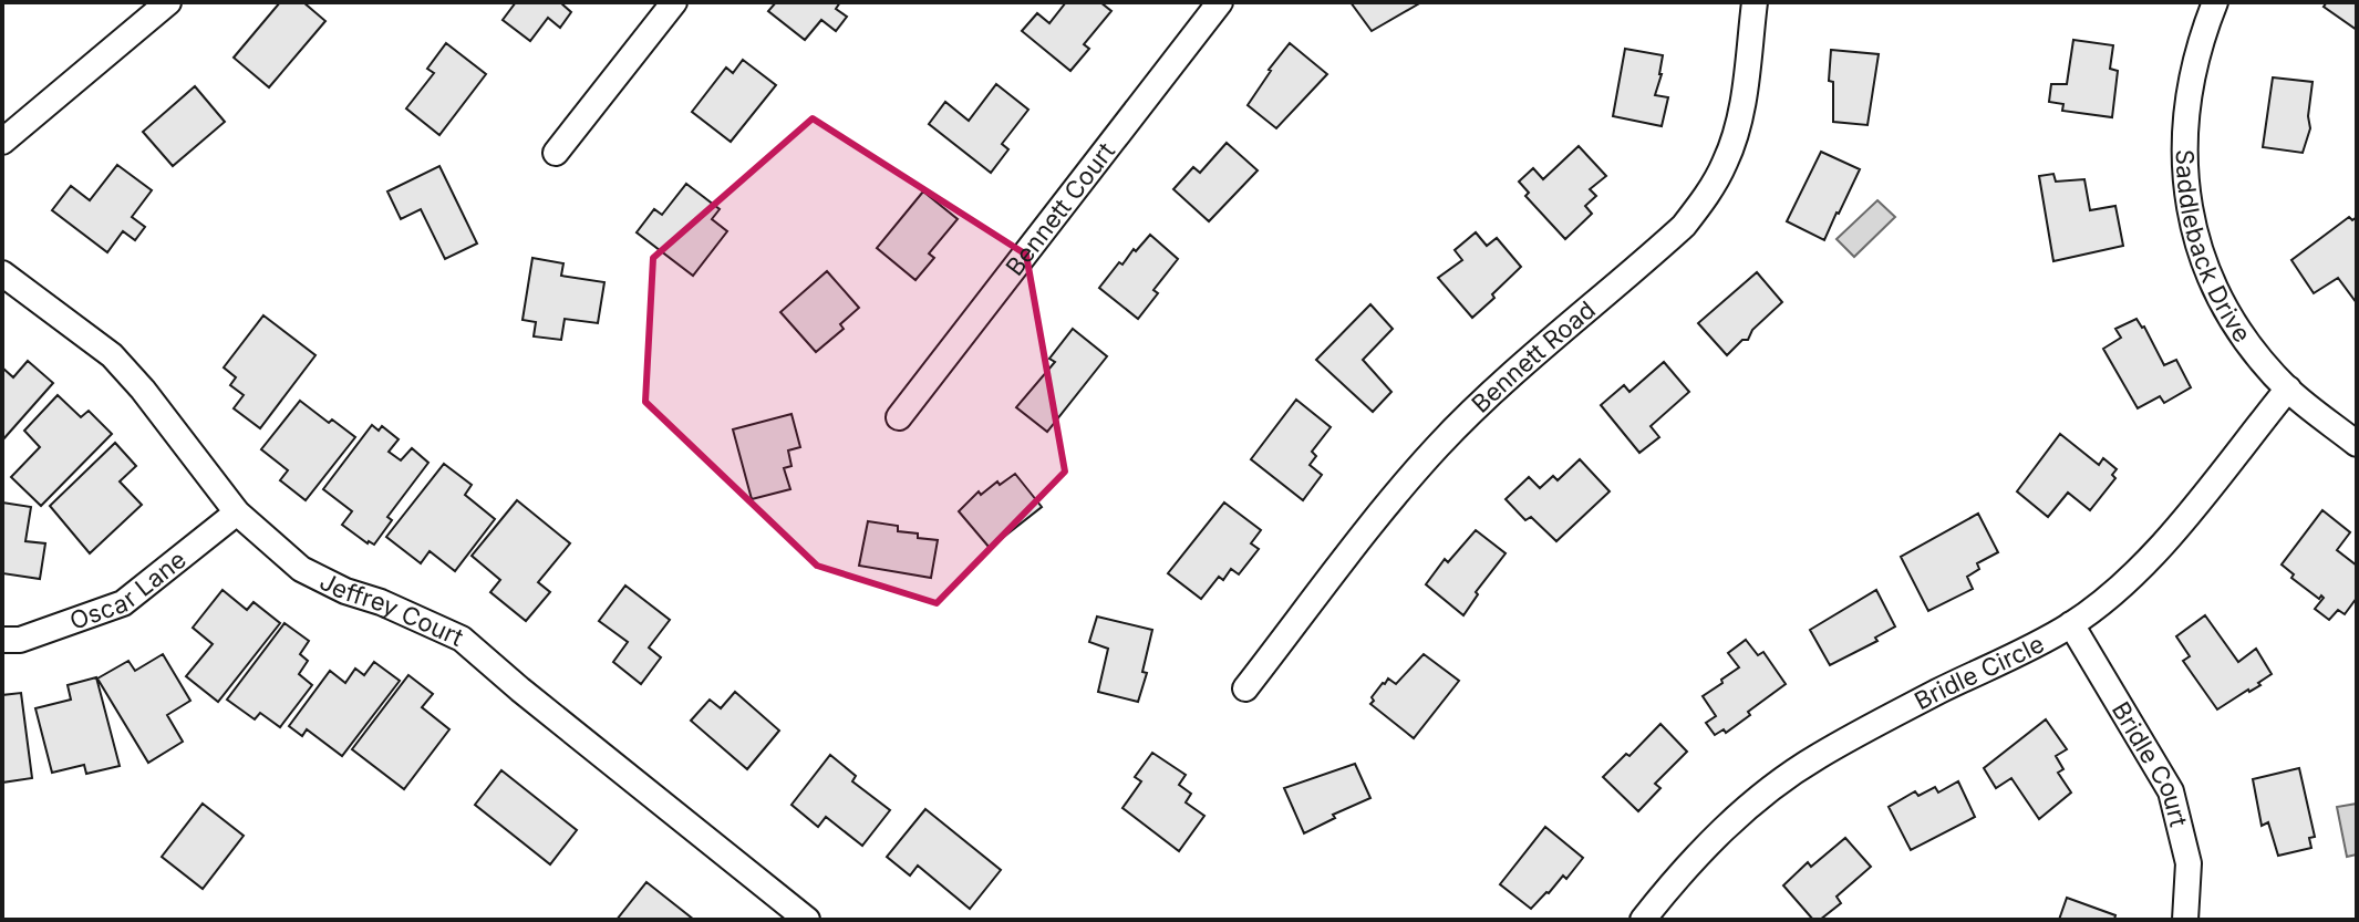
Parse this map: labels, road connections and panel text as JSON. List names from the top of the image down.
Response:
{
  "streets": {
    "street": [
      "Bennett Court",
      "Saddleback Drive",
      "Bennett Road",
      "Oscar Lane",
      "Jeffrey Court",
      "Bridle Circle",
      "Bridle Court"
    ]
  },
  "crossings": [
    ["Saddleback Drive", "Bridle Circle"],
    ["Oscar Lane", "Jeffrey Court"],
    ["Bridle Circle", "Bridle Court"]
  ]
}
